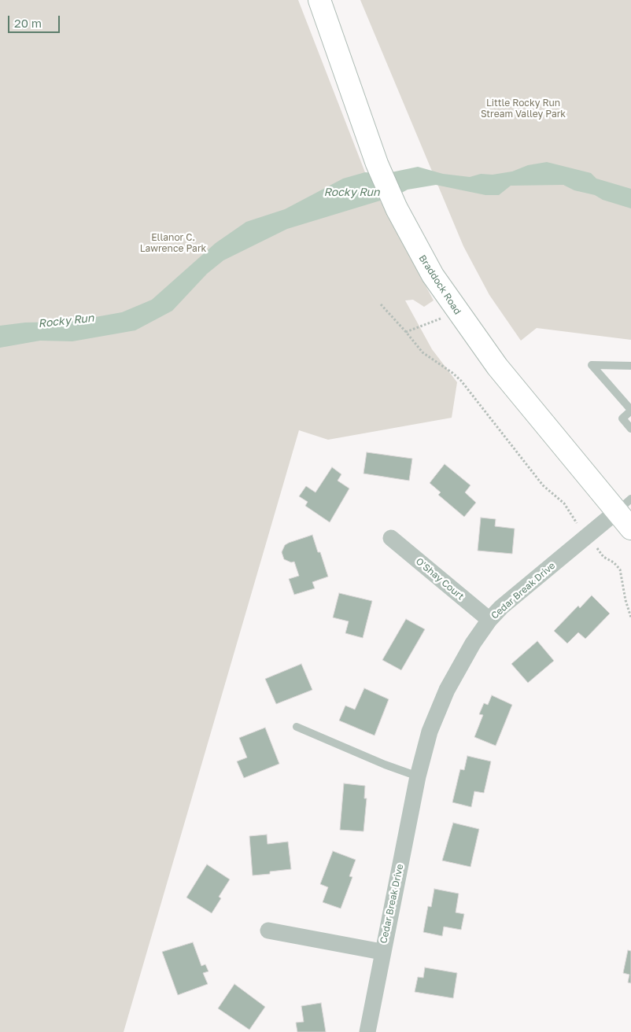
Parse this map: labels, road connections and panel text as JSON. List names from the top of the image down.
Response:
{
  "streets": {
    "main road": ["Braddock Road"],
    "street": ["O'Shay Court", "Cedar Break Drive"]
  },
  "crossings": [
    ["Braddock Road", "Cedar Break Drive"],
    ["O'Shay Court", "Cedar Break Drive"]
  ],
  "water": ["Rocky Run"],
  "parks": ["Little Rocky Run Stream Valley Park", "Ellanor C. Lawrence Park"],
  "scale_bar": "20 m"
}
